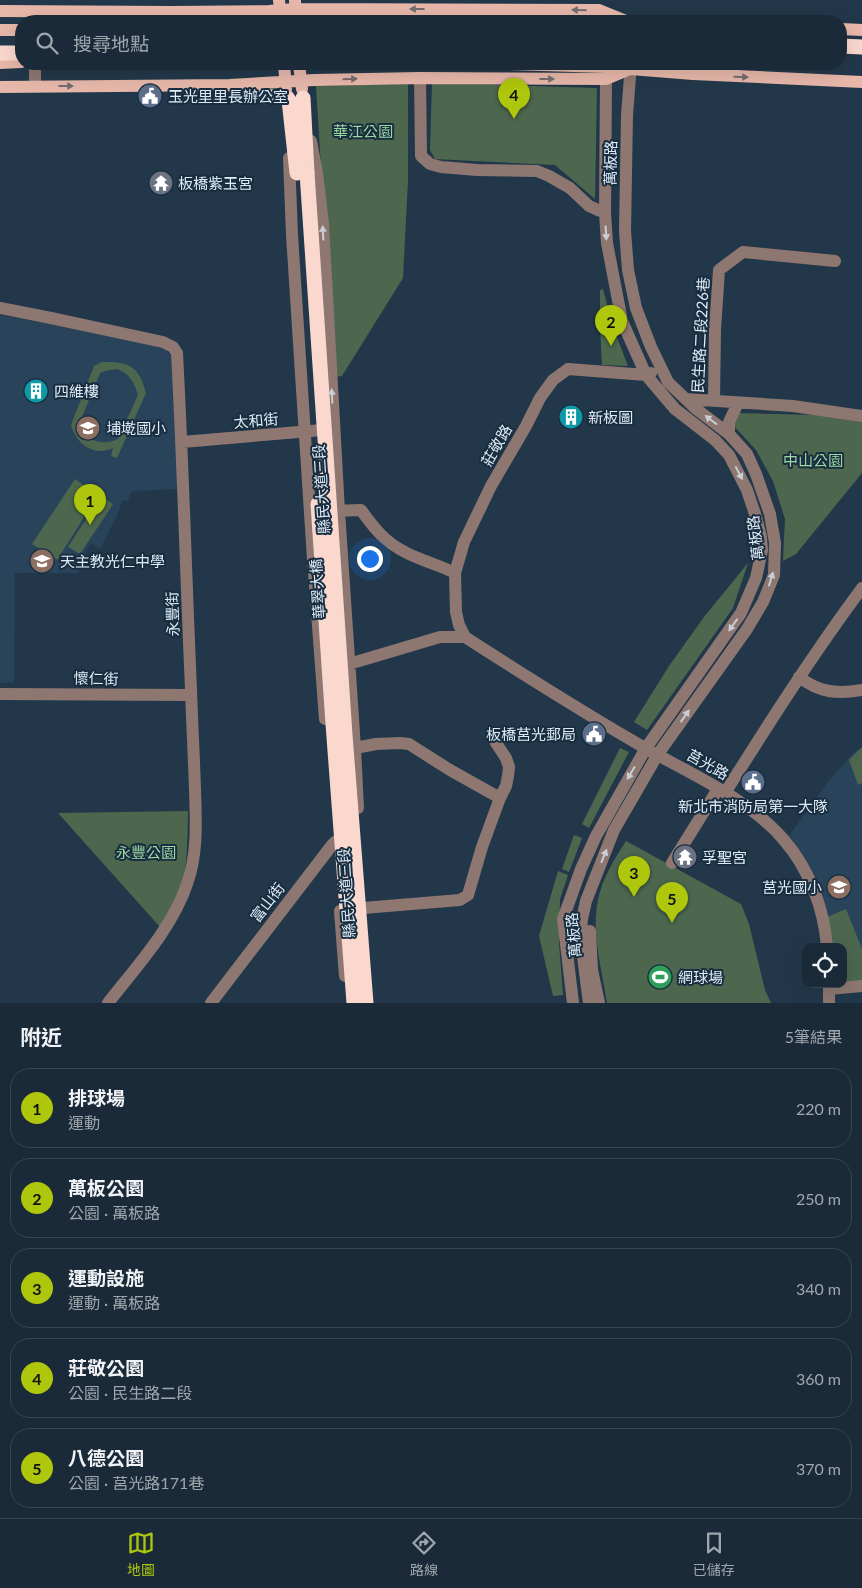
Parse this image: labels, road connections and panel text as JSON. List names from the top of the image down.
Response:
{
  "streets": {
    "highway": ["華翠大橋"],
    "main road": ["縣民大道三段"],
    "street": [
      "萬板路",
      "民生路二段226巷",
      "太和街",
      "莊敬路",
      "永豐街",
      "懷仁街",
      "莒光路",
      "富山街"
    ]
  },
  "crossings": [
    ["萬板路", "莊敬路"],
    ["萬板路", "莒光路"],
    ["太和街", "縣民大道三段"],
    ["太和街", "永豐街"],
    ["莊敬路", "莒光路"],
    ["縣民大道三段", "富山街"],
    ["永豐街", "懷仁街"]
  ],
  "parks": ["華江公園", "中山公園", "永豐公園"],
  "places": {
    "public building": ["玉光里里長辦公室", "板橋莒光郵局", "新北市消防局第一大隊"],
    "temple": ["板橋紫玉宮", "孚聖宮"],
    "building": ["四維樓", "新板圖"],
    "school or university": ["埔墘國小", "天主教光仁中學", "莒光國小"],
    "sports": ["網球場"]
  },
  "page": {
    "search": "搜尋地點",
    "pins": [
      "4",
      "2",
      "1",
      "3",
      "5"
    ],
    "heading": ["附近", "5筆結果"],
    "list": [
      {
        "mark": "1",
        "name": "排球場",
        "note": "運動",
        "value": "220 m"
      },
      {
        "mark": "2",
        "name": "萬板公園",
        "note": "公園 · 萬板路",
        "value": "250 m"
      },
      {
        "mark": "3",
        "name": "運動設施",
        "note": "運動 · 萬板路",
        "value": "340 m"
      },
      {
        "mark": "4",
        "name": "莊敬公園",
        "note": "公園 · 民生路二段",
        "value": "360 m"
      },
      {
        "mark": "5",
        "name": "八德公園",
        "note": "公園 · 莒光路171巷",
        "value": "370 m"
      }
    ],
    "nav": ["地圖", "路線", "已儲存"]
  }
}
